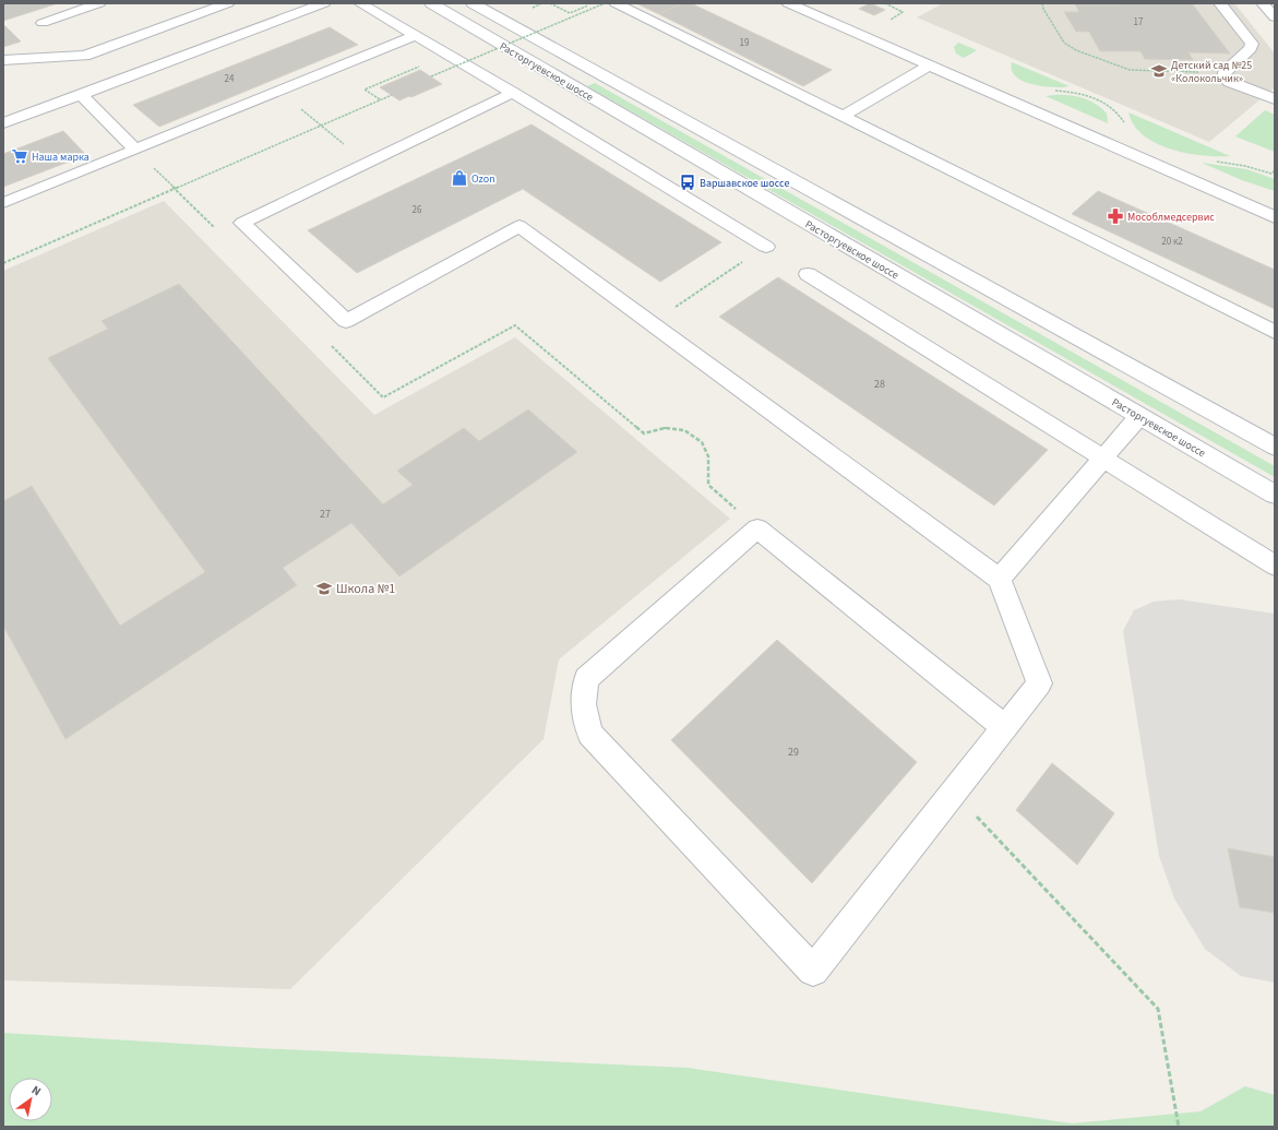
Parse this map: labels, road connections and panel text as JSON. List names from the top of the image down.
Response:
{
  "streets": {
    "main road": ["Расторгуевское шоссе"]
  },
  "places": {
    "school or university": ["Детский сад №25 «Колокольчик»", "Школа №1"],
    "supermarket": ["Наша марка"],
    "shop": ["Ozon"],
    "bus stop": ["Варшавское шоссе"],
    "pharmacy": ["Мособлмедсервис"]
  },
  "house_numbers": [
    "17",
    "19",
    "24",
    "26",
    "20 к2",
    "28",
    "27",
    "29"
  ],
  "north": "top right"
}
